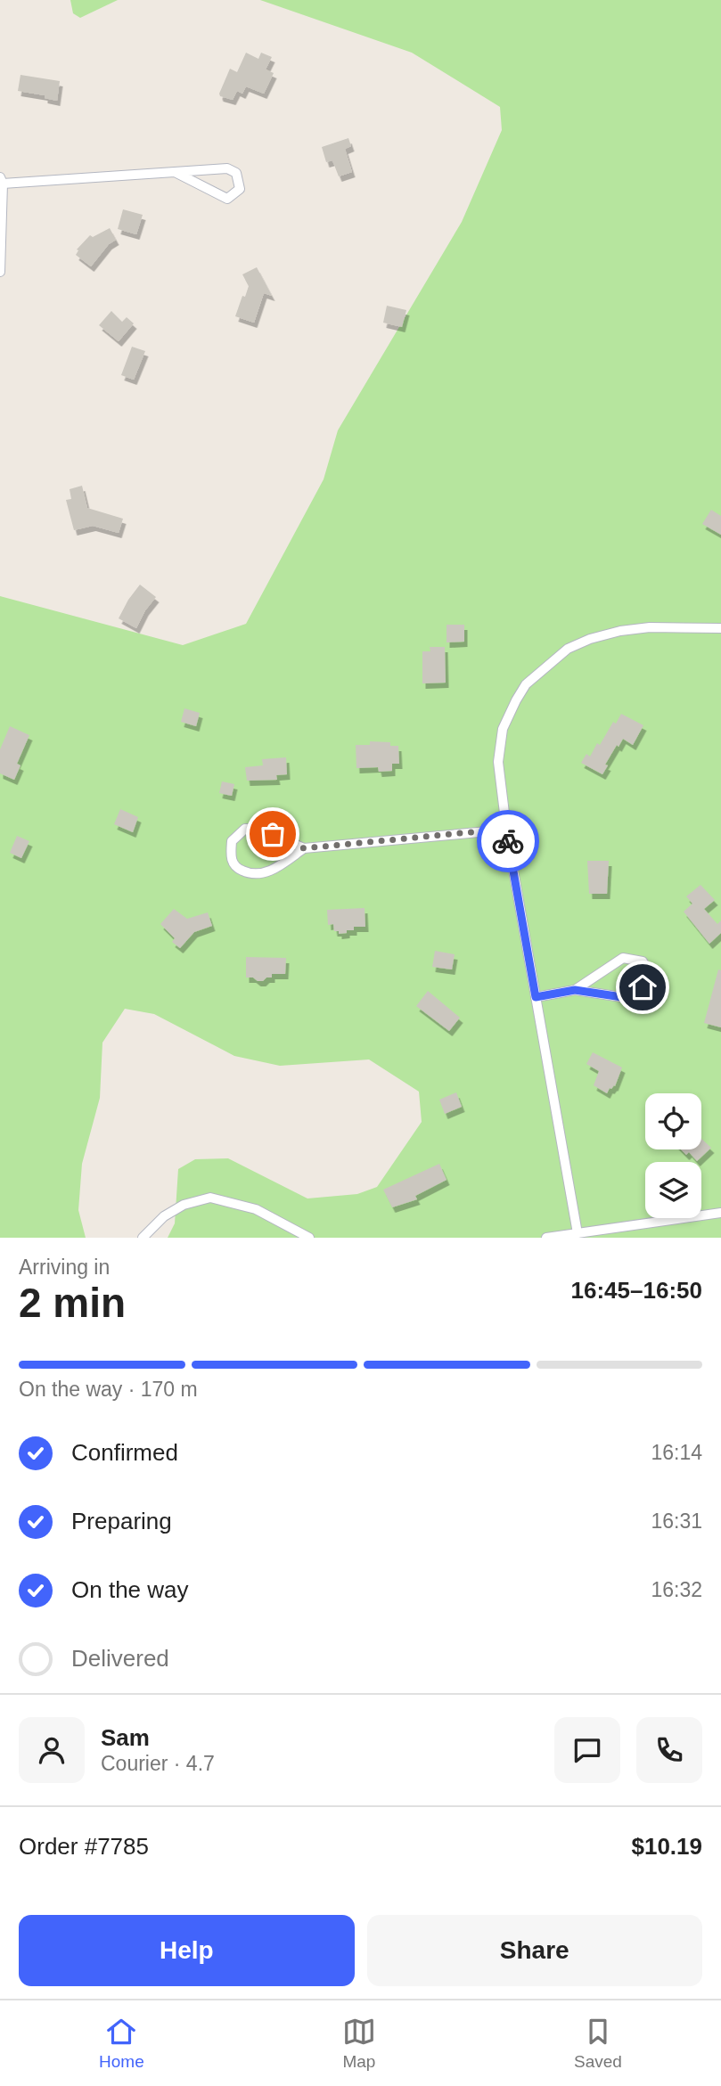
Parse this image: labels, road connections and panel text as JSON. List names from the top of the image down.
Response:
{
  "page": {
    "heading": ["2 min", "Arriving in", "16:45–16:50"],
    "panel": [
      "Sam",
      "Courier · 4.7",
      "Order #7785",
      "$10.19"
    ],
    "bar": "On the way · 170 m",
    "list": [
      ["Confirmed", "16:14"],
      ["Preparing", "16:31"],
      ["On the way", "16:32"],
      "Delivered"
    ],
    "buttons": ["Help", "Share"],
    "tabs": ["Home", "Map", "Saved"]
  }
}
